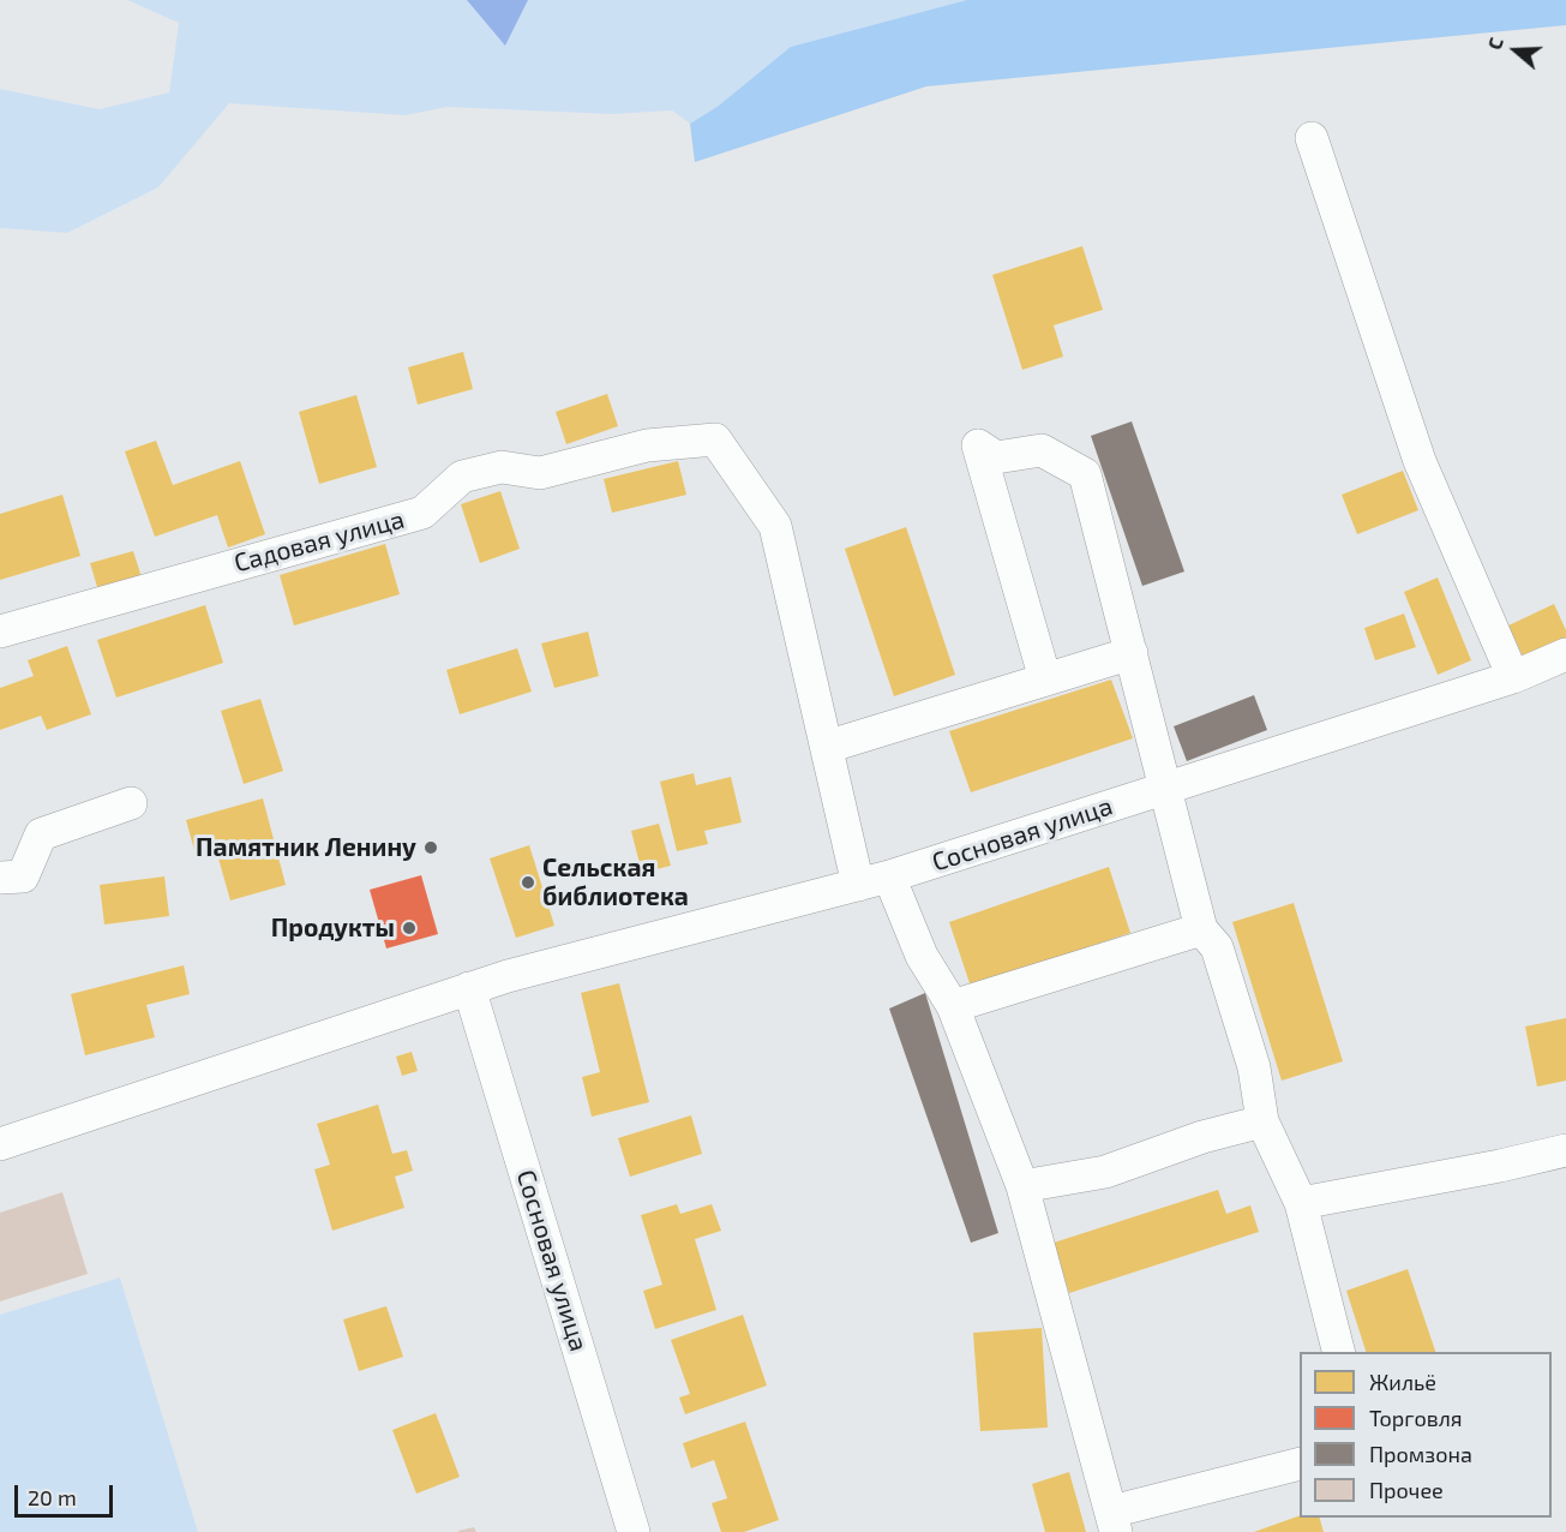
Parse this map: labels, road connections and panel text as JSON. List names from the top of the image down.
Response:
{
  "streets": {
    "street": ["Садовая улица", "Сосновая улица"]
  },
  "crossings": [
    ["Садовая улица", "Сосновая улица"]
  ],
  "places": ["Памятник Ленину", "Сельская библиотека", "Продукты"],
  "legend": [
    "Жильё",
    "Торговля",
    "Промзона",
    "Прочее"
  ],
  "scale_bar": "20 m",
  "north": "left"
}
